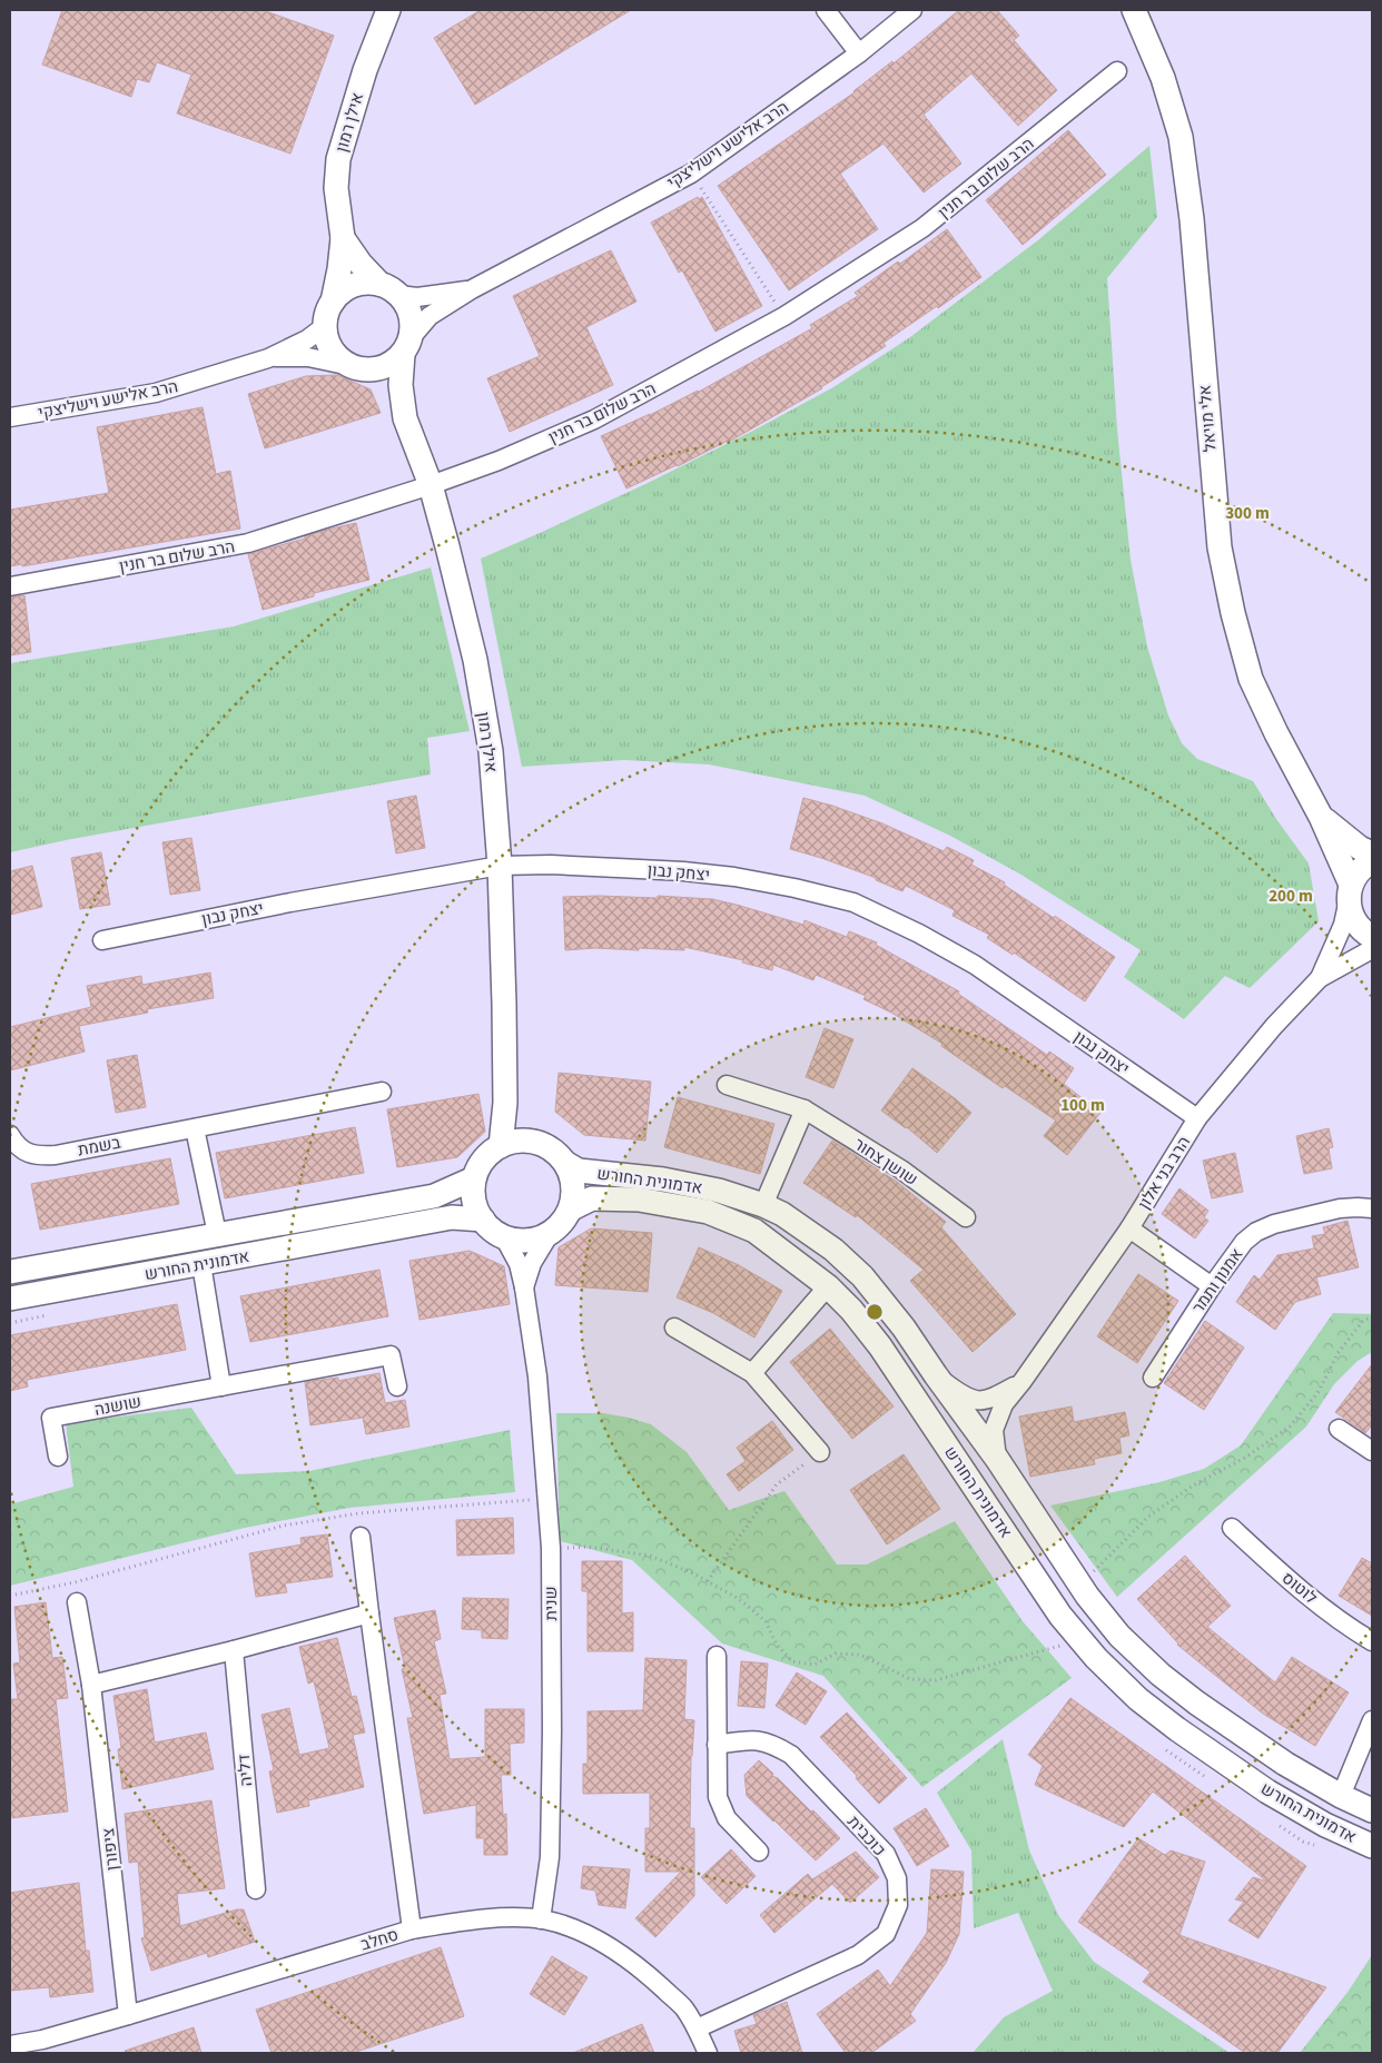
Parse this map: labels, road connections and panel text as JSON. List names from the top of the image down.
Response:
{
  "streets": {
    "street": [
      "אילן רמון",
      "הרב אלישע וישליצקי",
      "הרב שלום בר חנין",
      "אלי מויאל",
      "יצחק נבון",
      "בשמת",
      "שושן צחור",
      "הרב בני אלון",
      "אדמונית החורש",
      "אמנון ותמר",
      "שושנה",
      "לוטוס",
      "שנית",
      "דליה",
      "כוכבית",
      "ציפורן",
      "סחלב"
    ]
  },
  "crossings": [
    ["אילן רמון", "הרב אלישע וישליצקי"],
    ["אילן רמון", "הרב שלום בר חנין"],
    ["אילן רמון", "יצחק נבון"],
    ["אילן רמון", "אדמונית החורש"],
    ["אילן רמון", "שנית"],
    ["אלי מויאל", "הרב בני אלון"],
    ["יצחק נבון", "הרב בני אלון"],
    ["הרב בני אלון", "אדמונית החורש"],
    ["אדמונית החורש", "שנית"],
    ["שנית", "סחלב"],
    ["כוכבית", "סחלב"],
    ["ציפורן", "סחלב"]
  ],
  "rings": ["300 m", "200 m", "100 m"]
}
